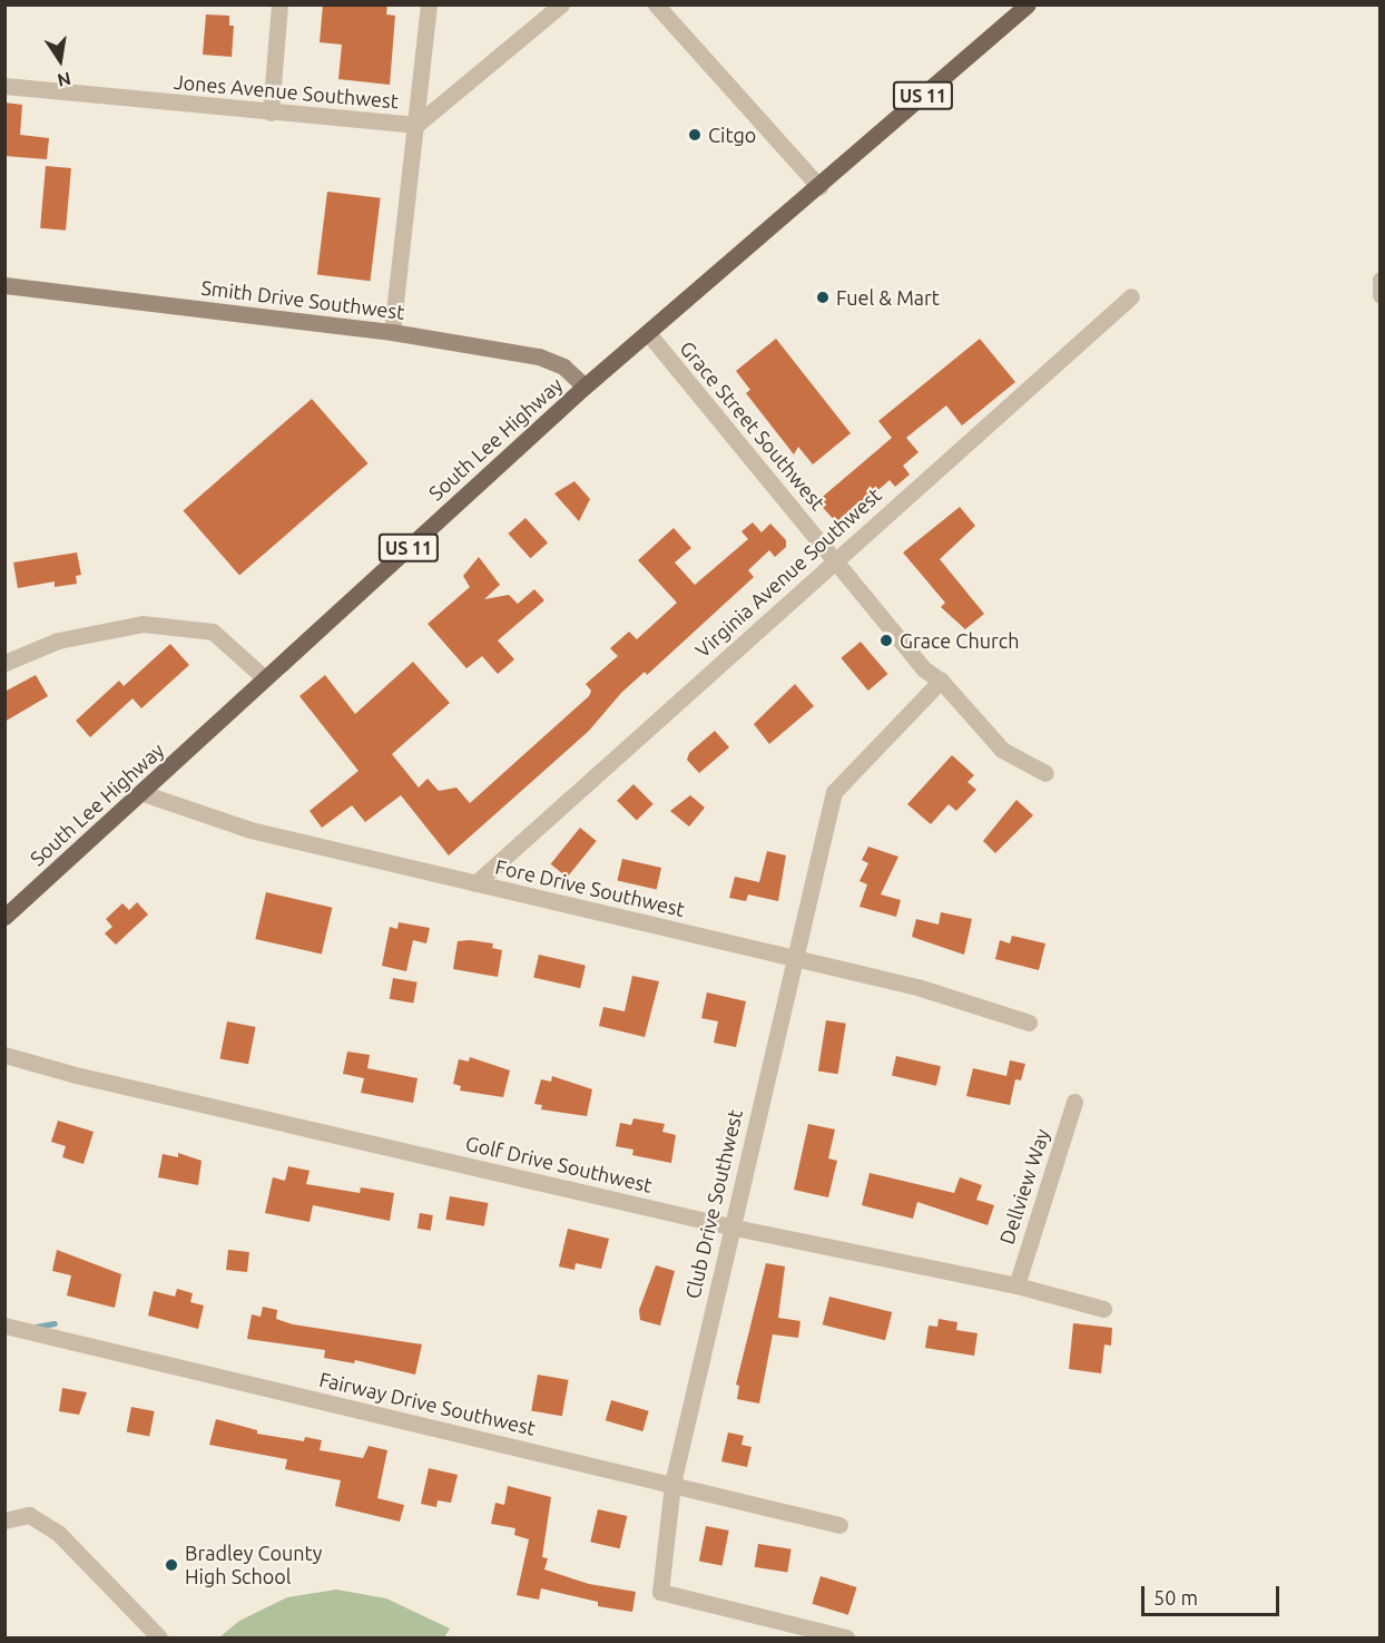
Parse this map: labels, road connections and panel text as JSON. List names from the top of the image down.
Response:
{
  "streets": {
    "main road": ["US 11", "South Lee Highway"],
    "street": [
      "Jones Avenue Southwest",
      "Smith Drive Southwest",
      "Grace Street Southwest",
      "Virginia Avenue Southwest",
      "Fore Drive Southwest",
      "Golf Drive Southwest",
      "Dellview Way",
      "Club Drive Southwest",
      "Fairway Drive Southwest"
    ]
  },
  "crossings": [
    ["Smith Drive Southwest", "South Lee Highway"],
    ["Grace Street Southwest", "South Lee Highway"],
    ["Grace Street Southwest", "Virginia Avenue Southwest"],
    ["Grace Street Southwest", "Club Drive Southwest"],
    ["South Lee Highway", "Fore Drive Southwest"],
    ["Virginia Avenue Southwest", "Fore Drive Southwest"],
    ["Fore Drive Southwest", "Club Drive Southwest"],
    ["Golf Drive Southwest", "Dellview Way"],
    ["Golf Drive Southwest", "Club Drive Southwest"],
    ["Club Drive Southwest", "Fairway Drive Southwest"]
  ],
  "places": [
    "Citgo",
    "Fuel & Mart",
    "Grace Church",
    "Bradley County High School"
  ],
  "scale_bar": "50 m",
  "north": "bottom"
}
